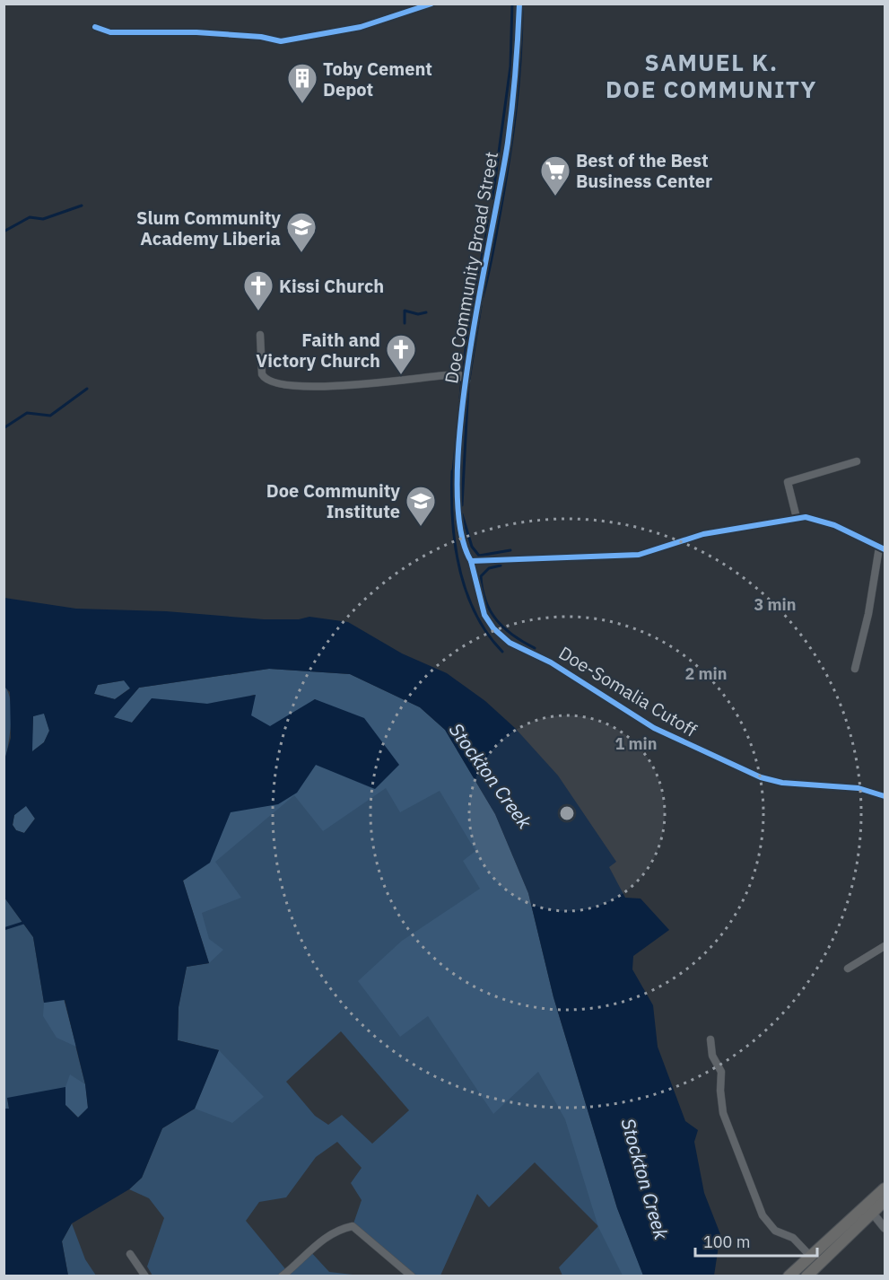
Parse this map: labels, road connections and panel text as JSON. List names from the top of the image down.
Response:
{
  "streets": {
    "street": ["Doe Community Broad Street", "Doe-Somalia Cutoff"]
  },
  "crossings": [
    ["Doe Community Broad Street", "Doe-Somalia Cutoff"]
  ],
  "districts": ["SAMUEL K. DOE COMMUNITY"],
  "water": ["Stockton Creek"],
  "places": {
    "building": ["Toby Cement Depot"],
    "supermarket": ["Best of the Best Business Center"],
    "school or university": ["Slum Community Academy Liberia", "Doe Community Institute"],
    "church": ["Kissi Church", "Faith and Victory Church"]
  },
  "scale_bar": "100 m",
  "rings": ["3 min", "2 min", "1 min"]
}
